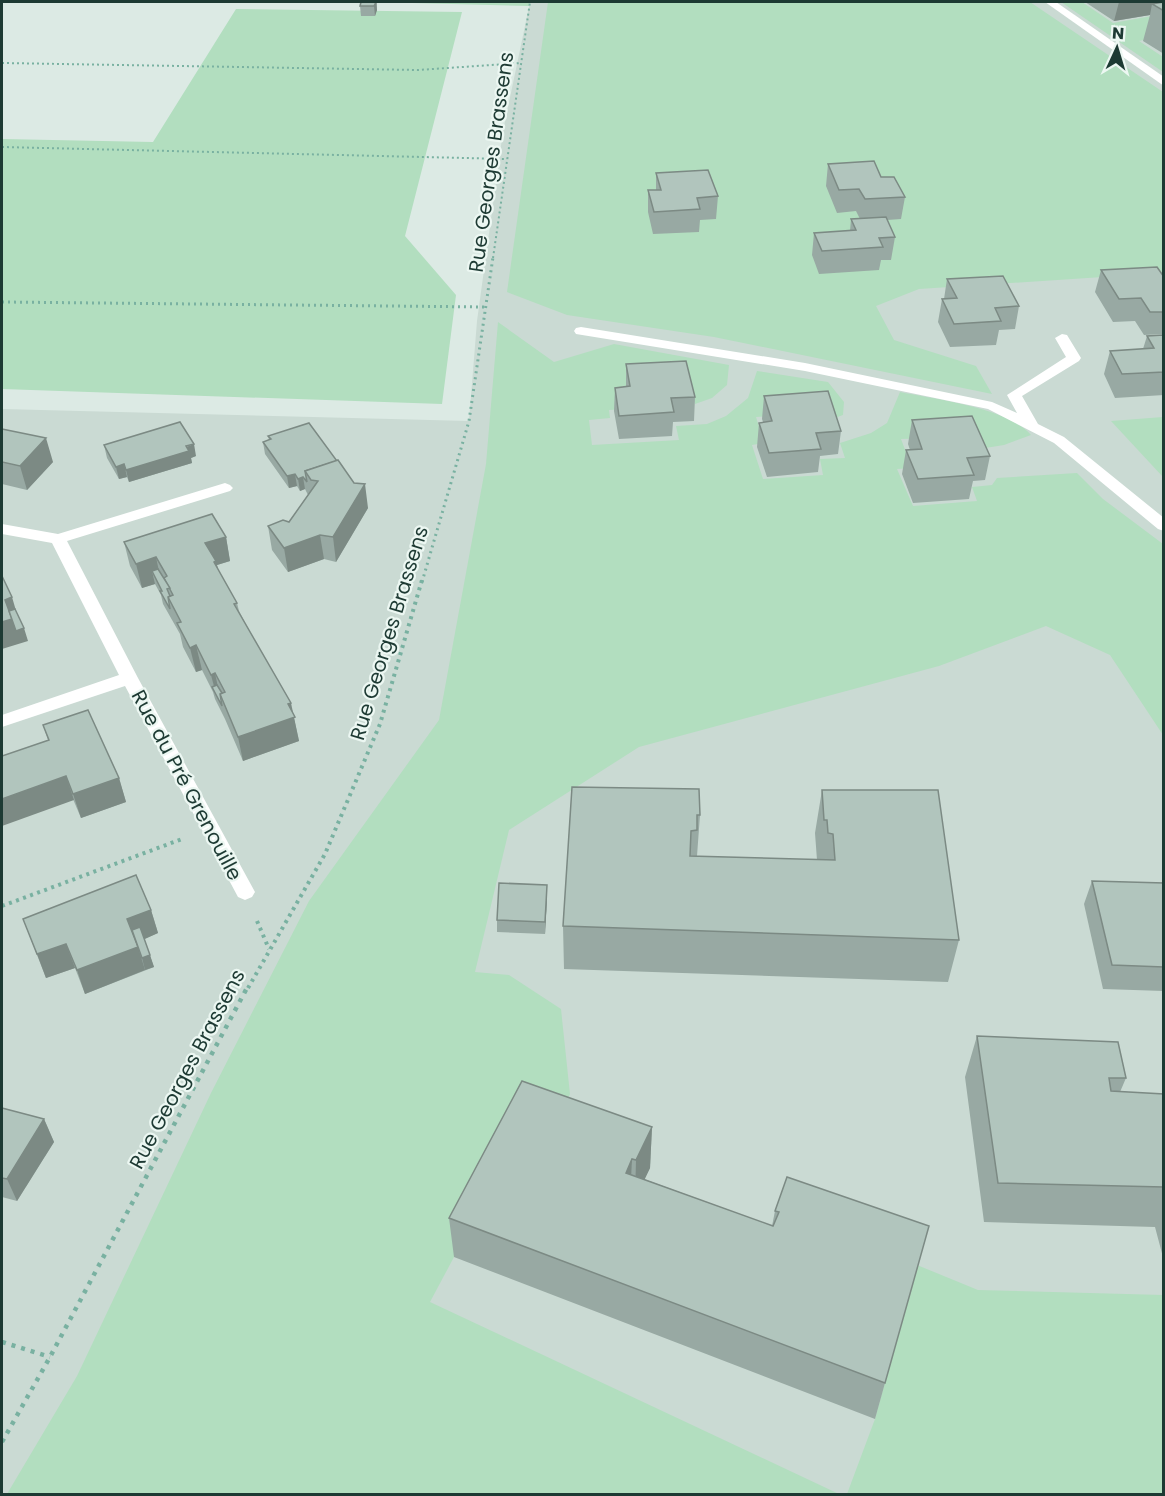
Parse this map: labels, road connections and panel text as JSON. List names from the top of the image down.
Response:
{
  "streets": {
    "street": ["Rue du Pré Grenouille"],
    "path": ["Rue Georges Brassens"]
  },
  "north": "top"
}
